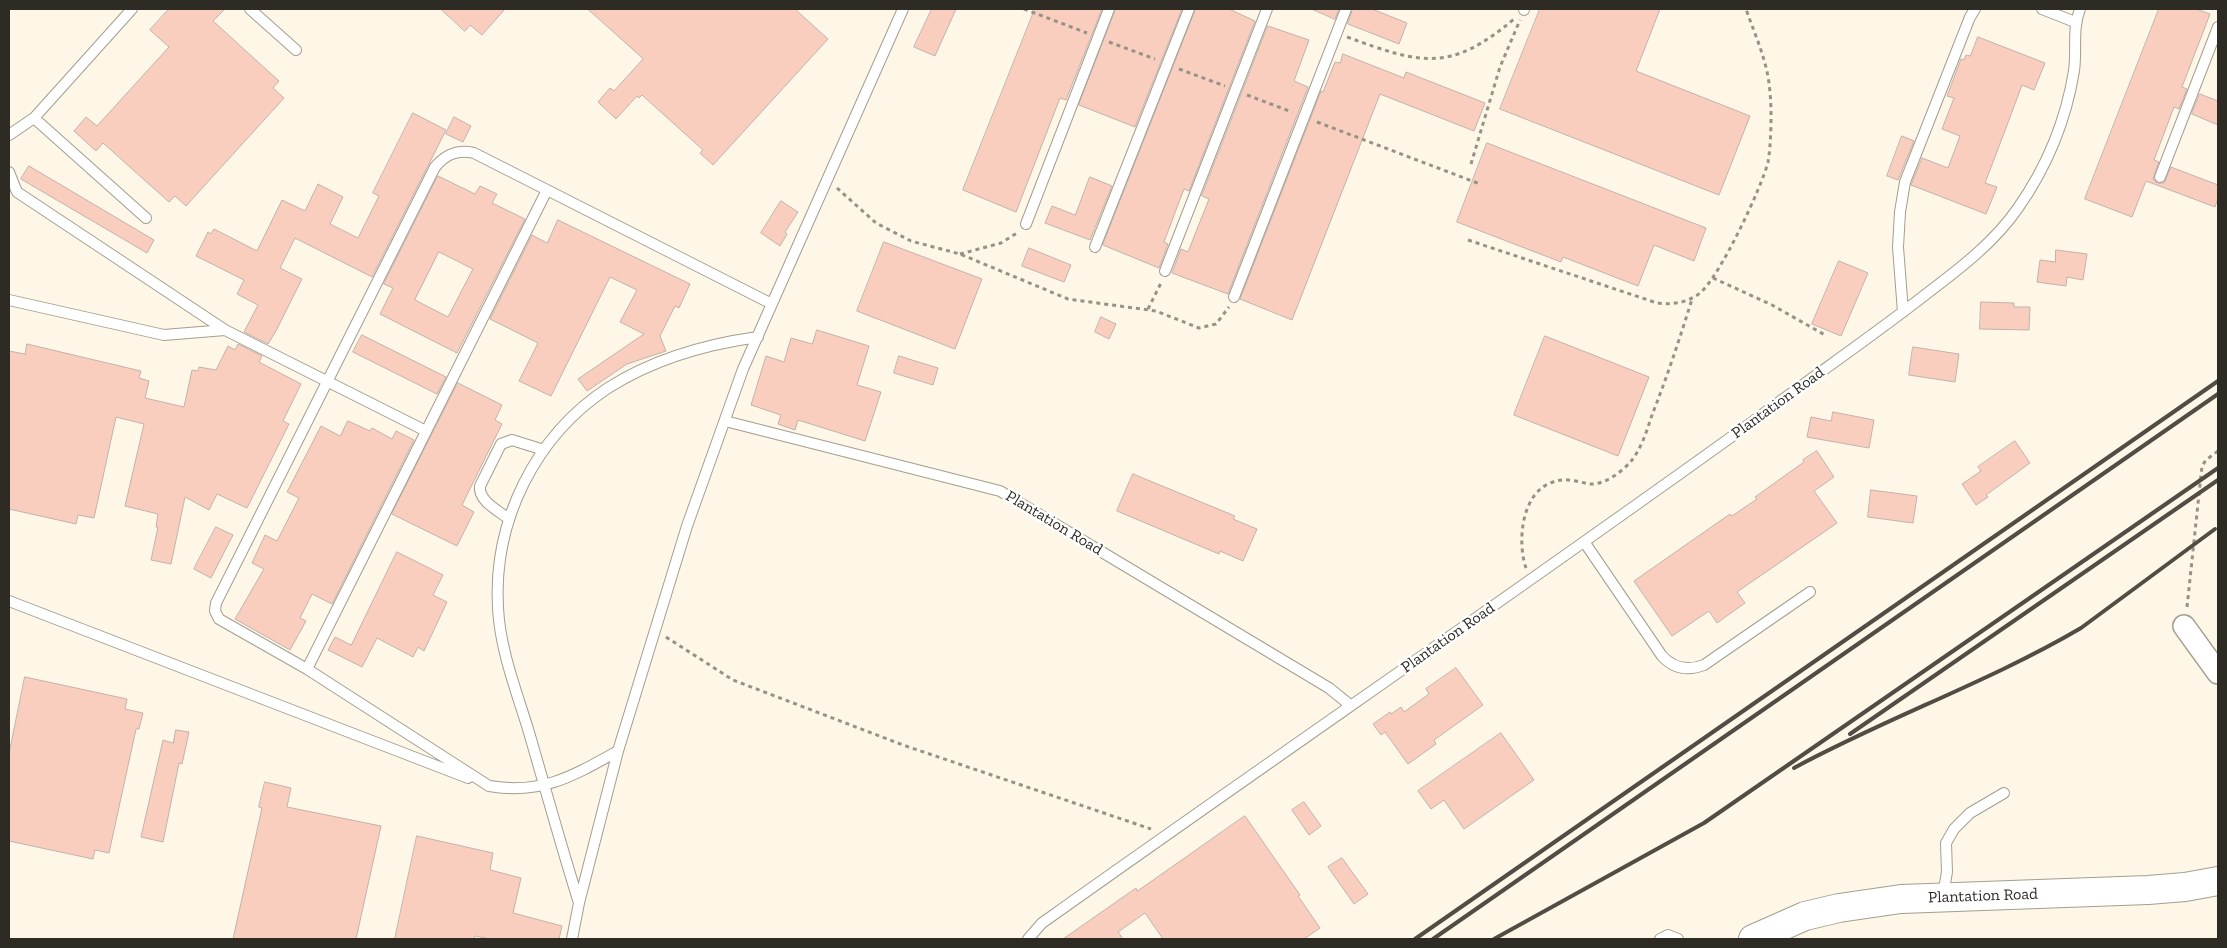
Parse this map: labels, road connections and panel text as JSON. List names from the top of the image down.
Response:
{
  "streets": {
    "street": ["Plantation Road"]
  }
}
